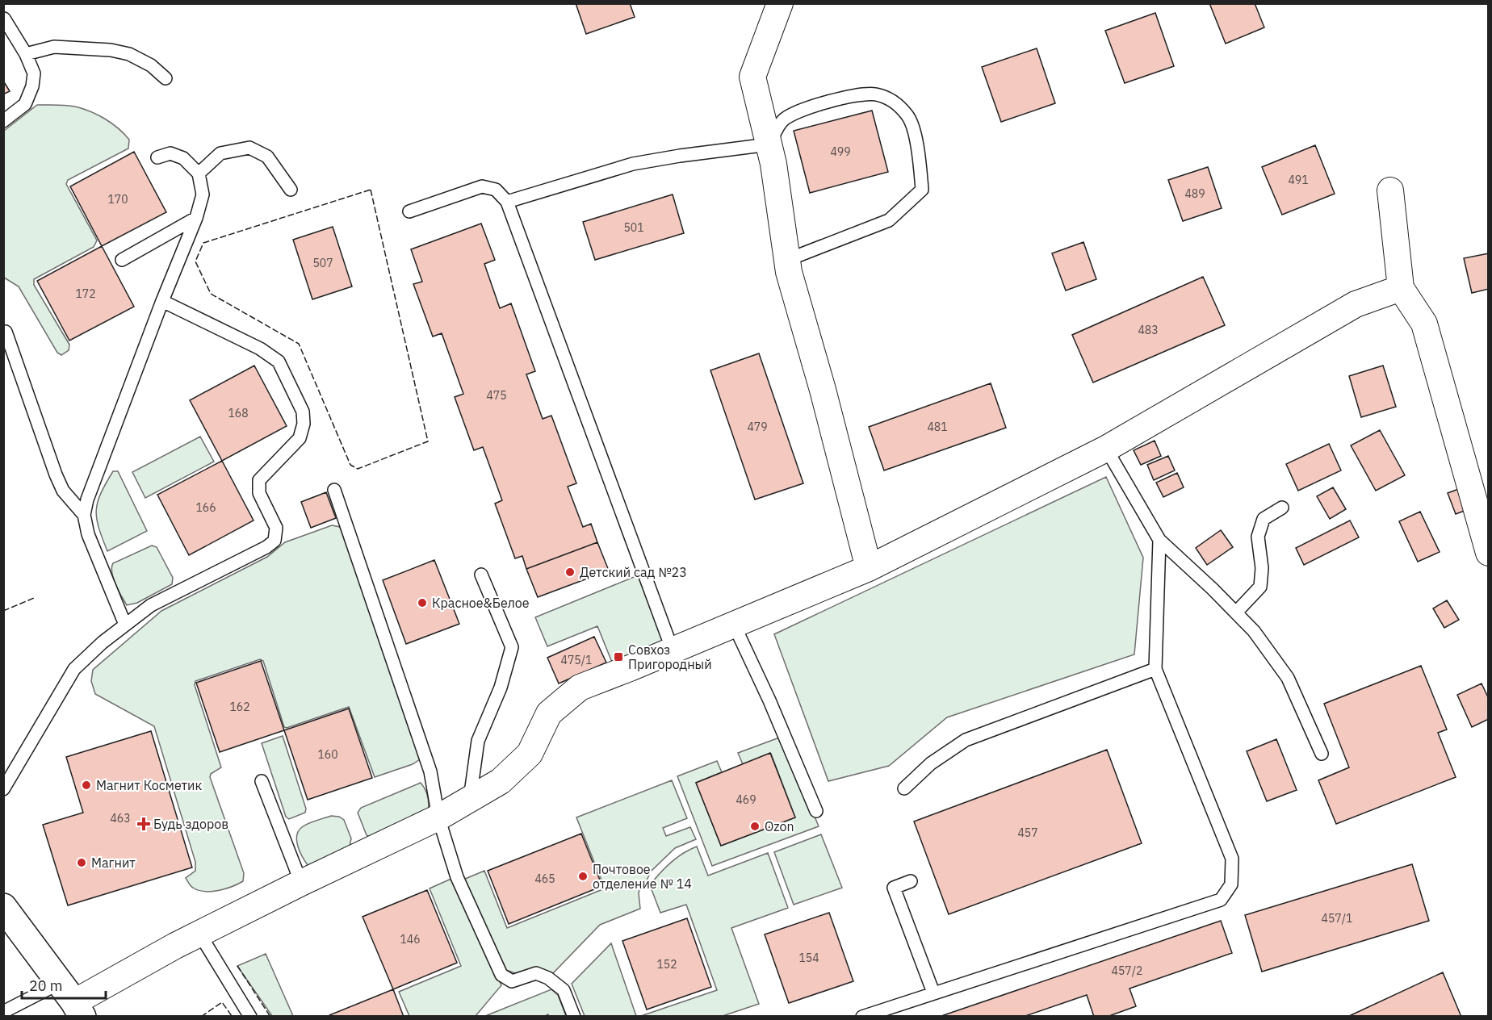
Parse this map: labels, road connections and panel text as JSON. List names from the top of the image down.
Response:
{
  "places": {
    "other": [
      "Детский сад №23",
      "Красное&Белое",
      "Магнит Косметик",
      "Ozon",
      "Магнит",
      "Почтовое отделение № 14"
    ],
    "transit": ["Совхоз Пригородный"],
    "health": ["Будь здоров"]
  },
  "house_numbers": [
    "499",
    "491",
    "489",
    "170",
    "501",
    "507",
    "172",
    "483",
    "475",
    "168",
    "479",
    "481",
    "166",
    "475/1",
    "162",
    "160",
    "469",
    "463",
    "457",
    "465",
    "457/1",
    "146",
    "154",
    "152",
    "457/2"
  ],
  "scale_bar": "20 m"
}
